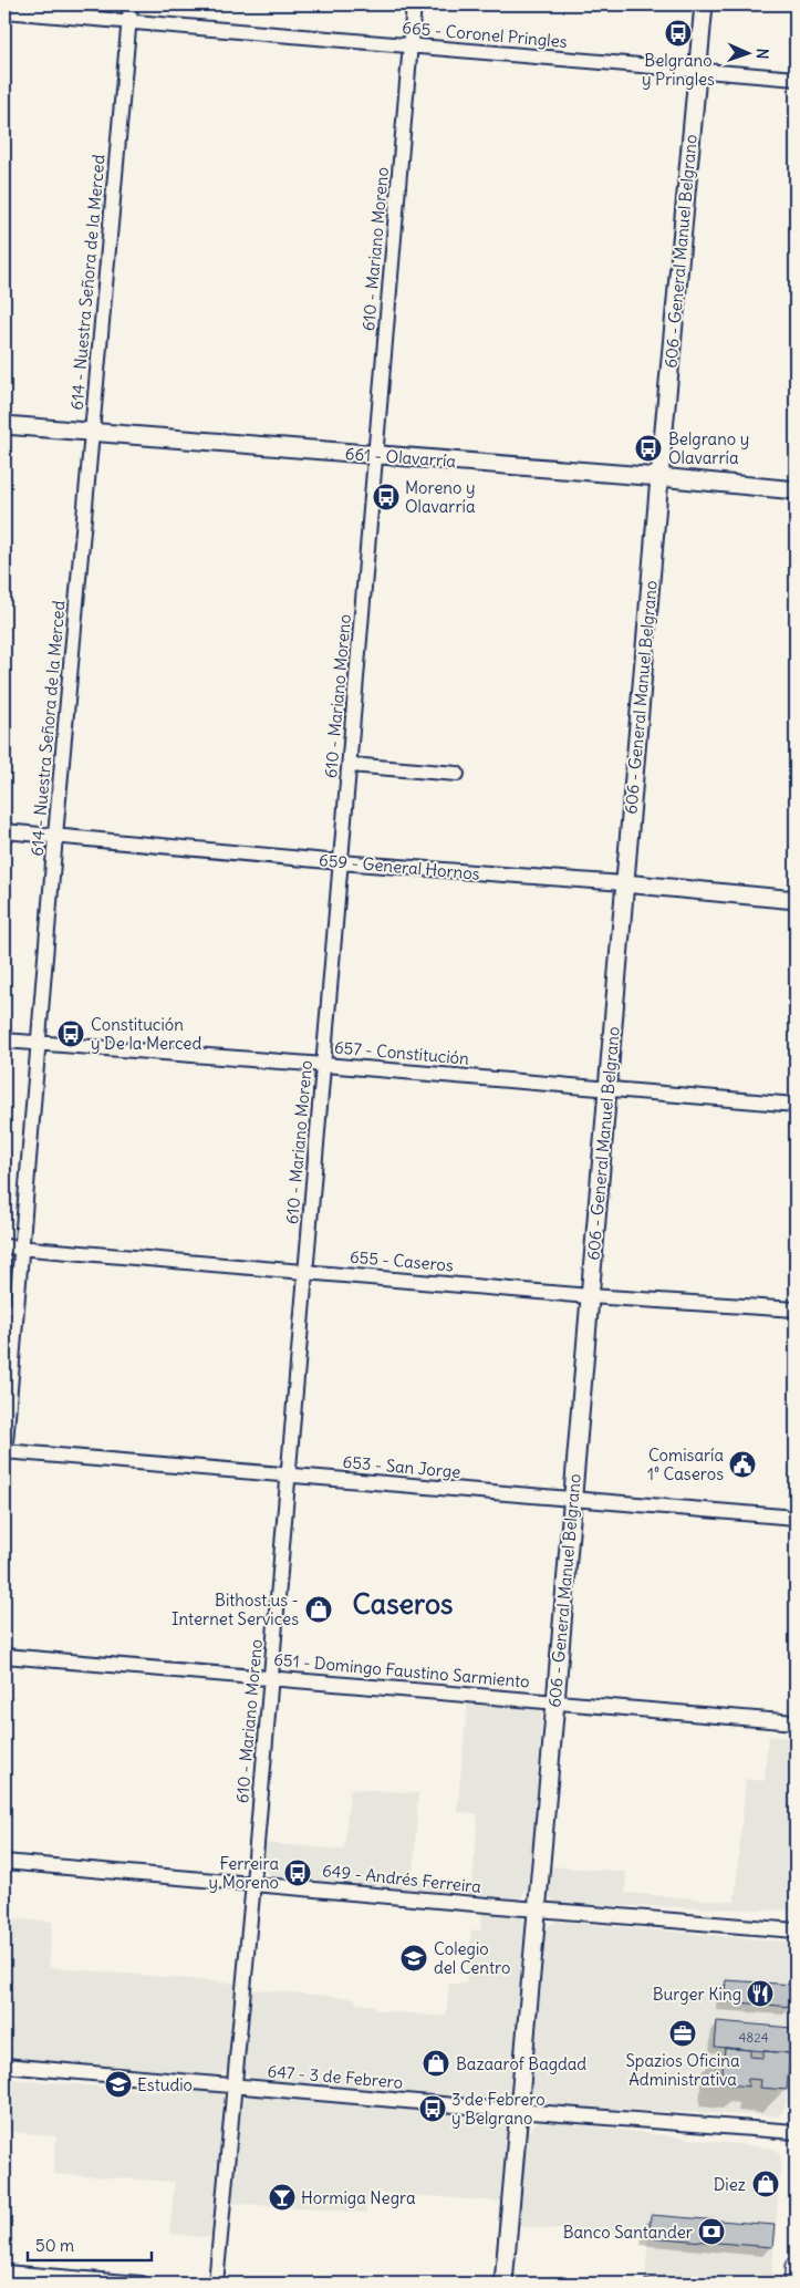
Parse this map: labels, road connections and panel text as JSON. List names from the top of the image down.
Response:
{
  "streets": {
    "street": [
      "665 - Coronel Pringles",
      "610 - Mariano Moreno",
      "606 - General Manuel Belgrano",
      "614 - Nuestra Señora de la Merced",
      "661 - Olavarría",
      "659 - General Hornos",
      "657 - Constitución",
      "655 - Caseros",
      "653 - San Jorge",
      "651 - Domingo Faustino Sarmiento",
      "649 - Andrés Ferreira",
      "647 - 3 de Febrero"
    ]
  },
  "crossings": [
    ["665 - Coronel Pringles", "610 - Mariano Moreno"],
    ["665 - Coronel Pringles", "606 - General Manuel Belgrano"],
    ["665 - Coronel Pringles", "614 - Nuestra Señora de la Merced"],
    ["610 - Mariano Moreno", "661 - Olavarría"],
    ["610 - Mariano Moreno", "659 - General Hornos"],
    ["610 - Mariano Moreno", "657 - Constitución"],
    ["610 - Mariano Moreno", "655 - Caseros"],
    ["610 - Mariano Moreno", "653 - San Jorge"],
    ["610 - Mariano Moreno", "651 - Domingo Faustino Sarmiento"],
    ["610 - Mariano Moreno", "649 - Andrés Ferreira"],
    ["610 - Mariano Moreno", "647 - 3 de Febrero"],
    ["606 - General Manuel Belgrano", "661 - Olavarría"],
    ["606 - General Manuel Belgrano", "659 - General Hornos"],
    ["606 - General Manuel Belgrano", "657 - Constitución"],
    ["606 - General Manuel Belgrano", "655 - Caseros"],
    ["606 - General Manuel Belgrano", "653 - San Jorge"],
    ["606 - General Manuel Belgrano", "651 - Domingo Faustino Sarmiento"],
    ["606 - General Manuel Belgrano", "649 - Andrés Ferreira"],
    ["606 - General Manuel Belgrano", "647 - 3 de Febrero"],
    ["614 - Nuestra Señora de la Merced", "661 - Olavarría"],
    ["614 - Nuestra Señora de la Merced", "659 - General Hornos"],
    ["614 - Nuestra Señora de la Merced", "657 - Constitución"],
    ["614 - Nuestra Señora de la Merced", "655 - Caseros"],
    ["614 - Nuestra Señora de la Merced", "653 - San Jorge"]
  ],
  "districts": ["Caseros"],
  "places": {
    "bus stop": [
      "Belgrano y Pringles",
      "Belgrano y Olavarría",
      "Moreno y Olavarría",
      "Constitución y De la Merced",
      "Ferreira y Moreno",
      "3 de Febrero y Belgrano"
    ],
    "public building": ["Comisaría 1° Caseros"],
    "shop": ["Bithost.us - Internet Services", "Bazaarof Bagdad", "Diez"],
    "school or university": ["Colegio del Centro", "Estudio"],
    "restaurant": ["Burger King"],
    "office": ["Spazios Oficina Administrativa"],
    "bar": ["Hormiga Negra"],
    "bank": ["Banco Santander"]
  },
  "house_numbers": ["4824"],
  "scale_bar": "50 m",
  "north": "right"
}
